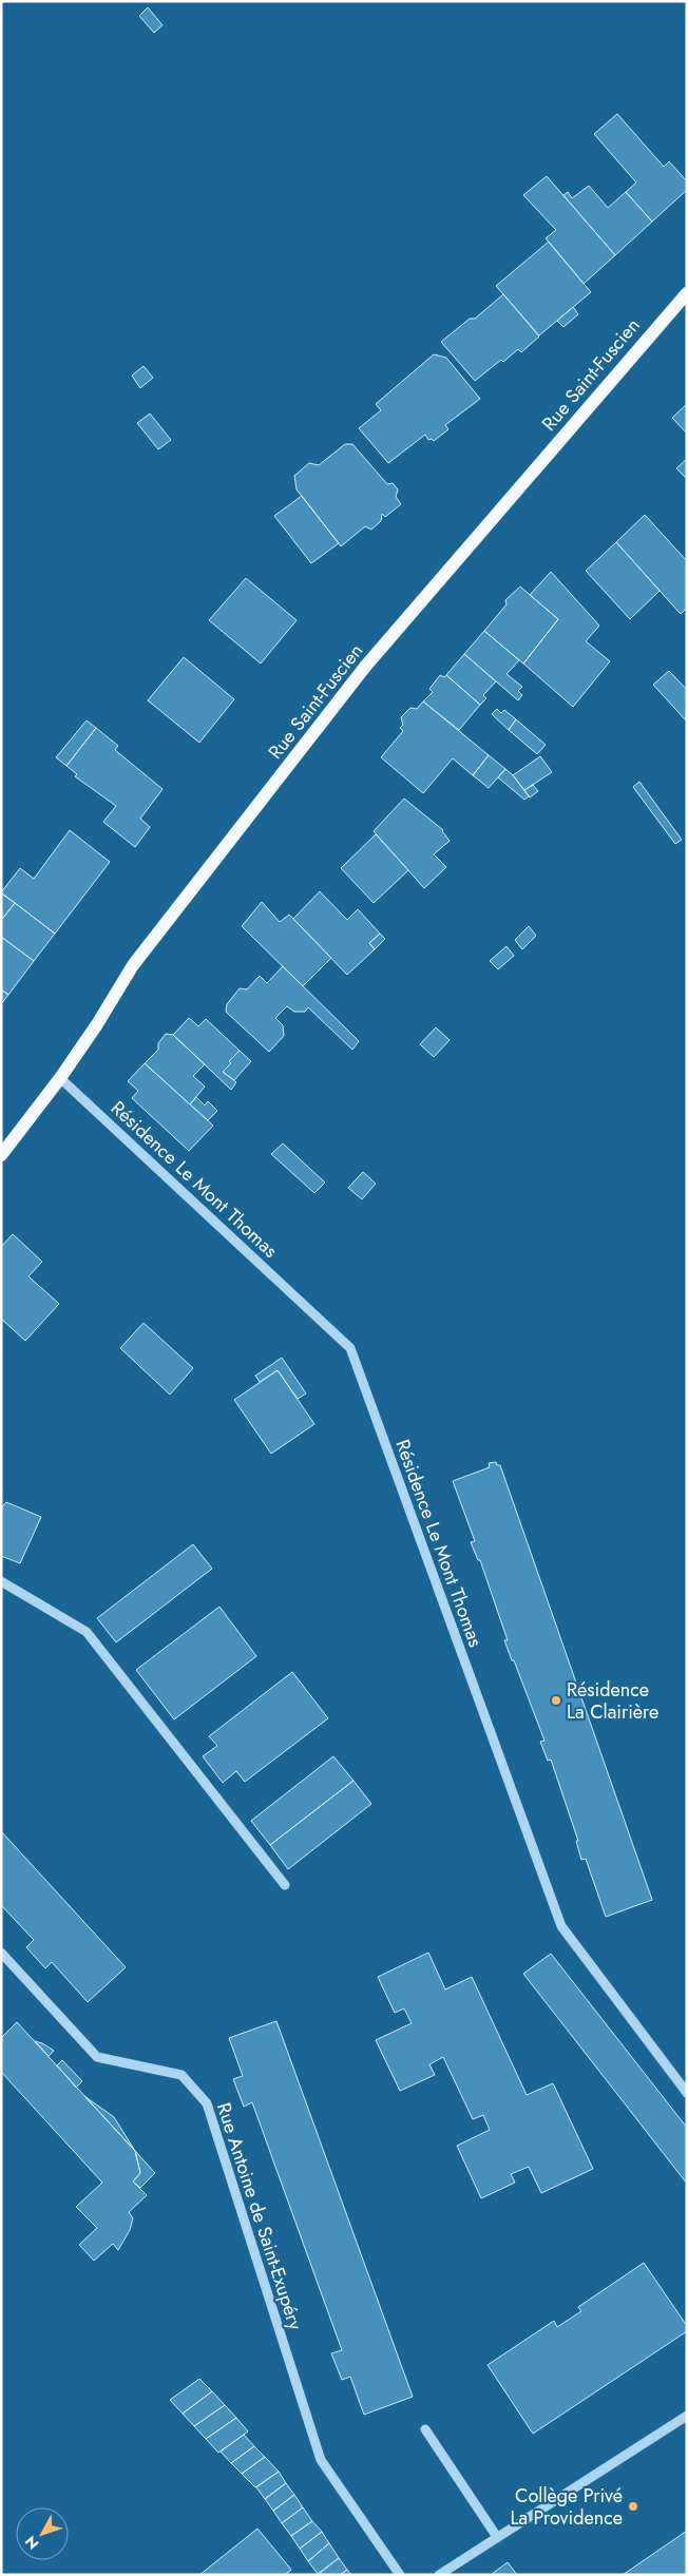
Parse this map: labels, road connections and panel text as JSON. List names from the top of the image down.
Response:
{
  "streets": {
    "main road": ["Rue Saint-Fuscien"],
    "street": ["Résidence Le Mont Thomas", "Rue Antoine de Saint-Exupéry"]
  },
  "crossings": [
    ["Rue Saint-Fuscien", "Résidence Le Mont Thomas"]
  ],
  "places": ["Résidence La Clairière", "Collège Privé La Providence"],
  "north": "bottom left"
}
